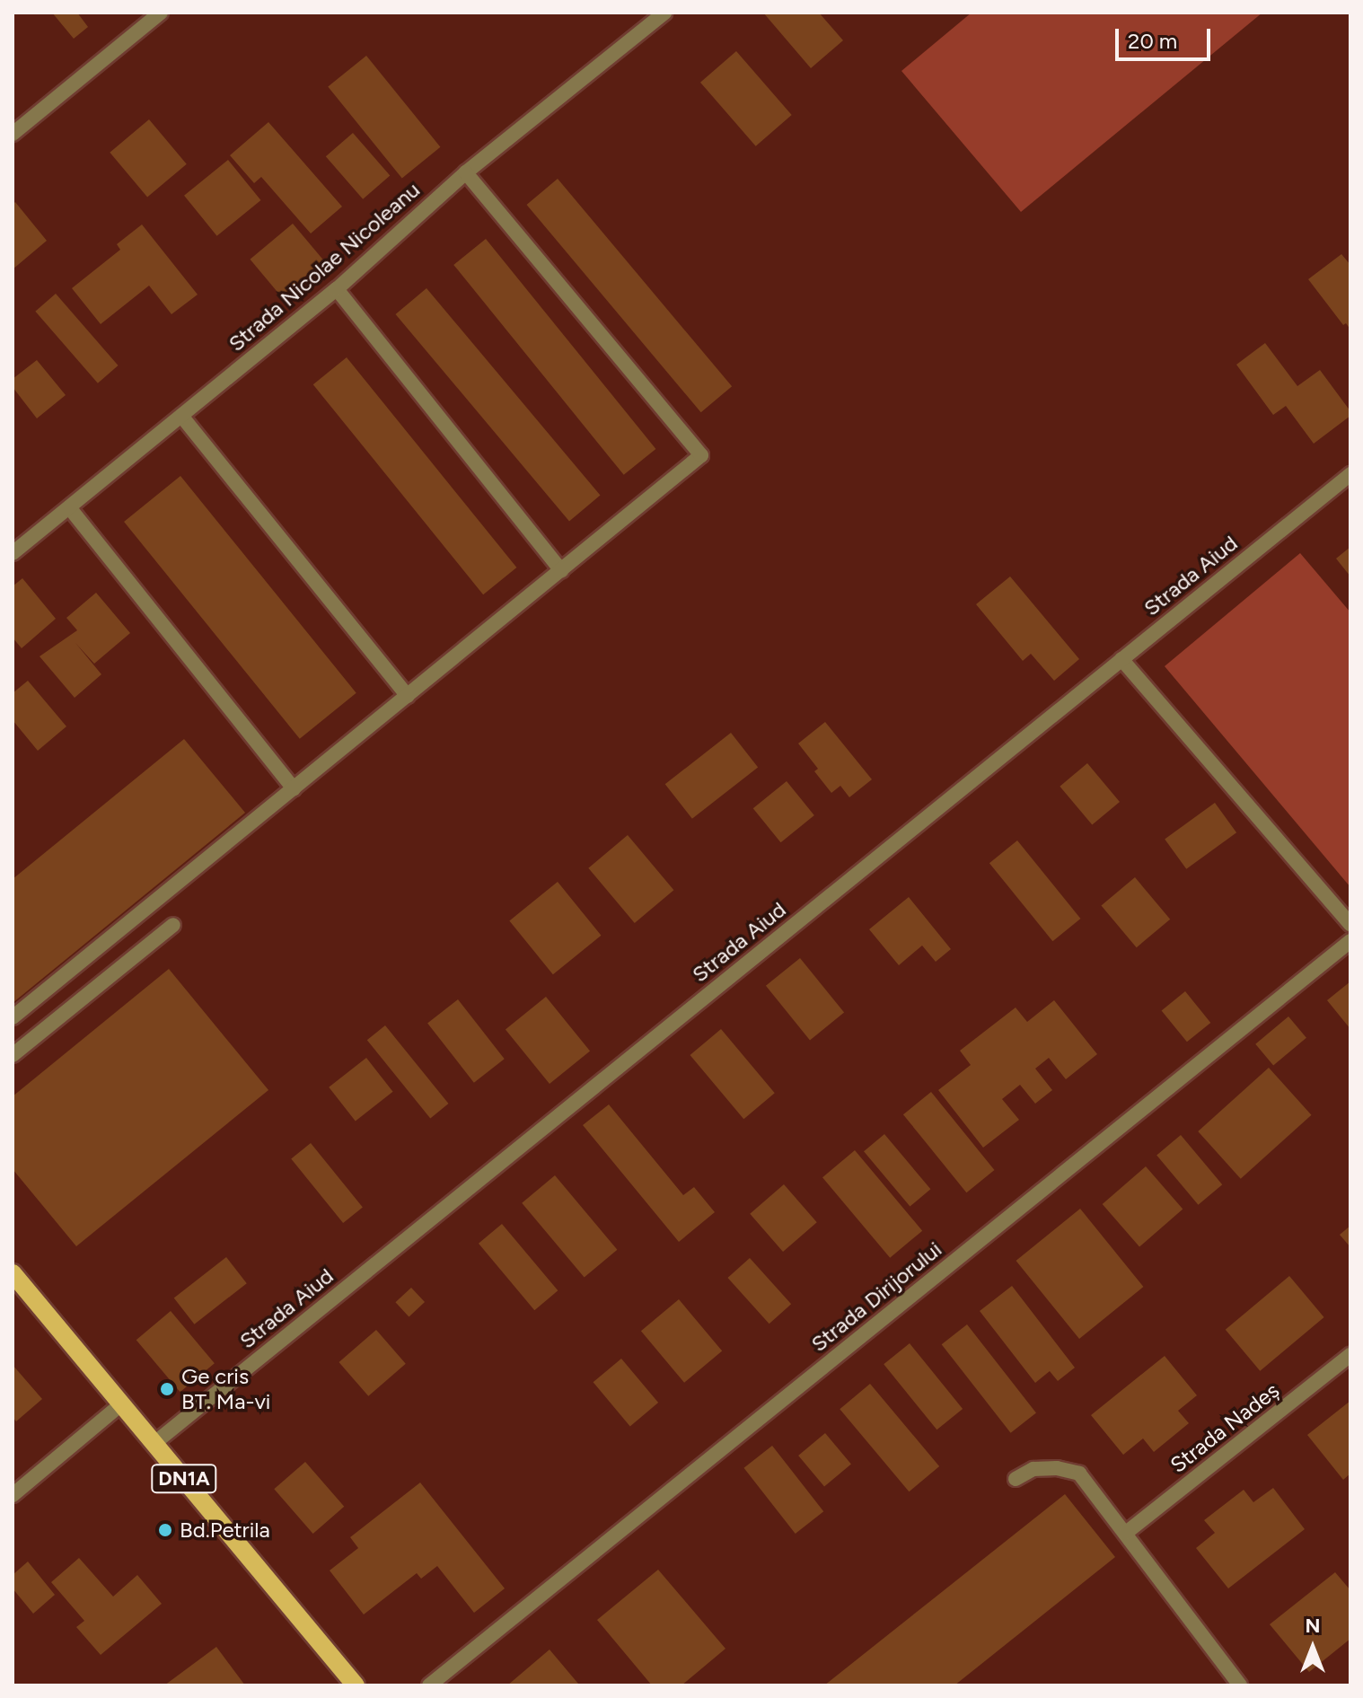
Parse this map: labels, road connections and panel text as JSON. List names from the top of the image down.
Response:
{
  "streets": {
    "main road": ["DN1A"],
    "street": [
      "Strada Nicolae Nicoleanu",
      "Strada Aiud",
      "Strada Dirijorului",
      "Strada Nadeș"
    ]
  },
  "crossings": [
    ["Strada Aiud", "DN1A"]
  ],
  "places": ["Ge cris BT. Ma-vi", "Bd.Petrila"],
  "scale_bar": "20 m",
  "north": "top"
}
